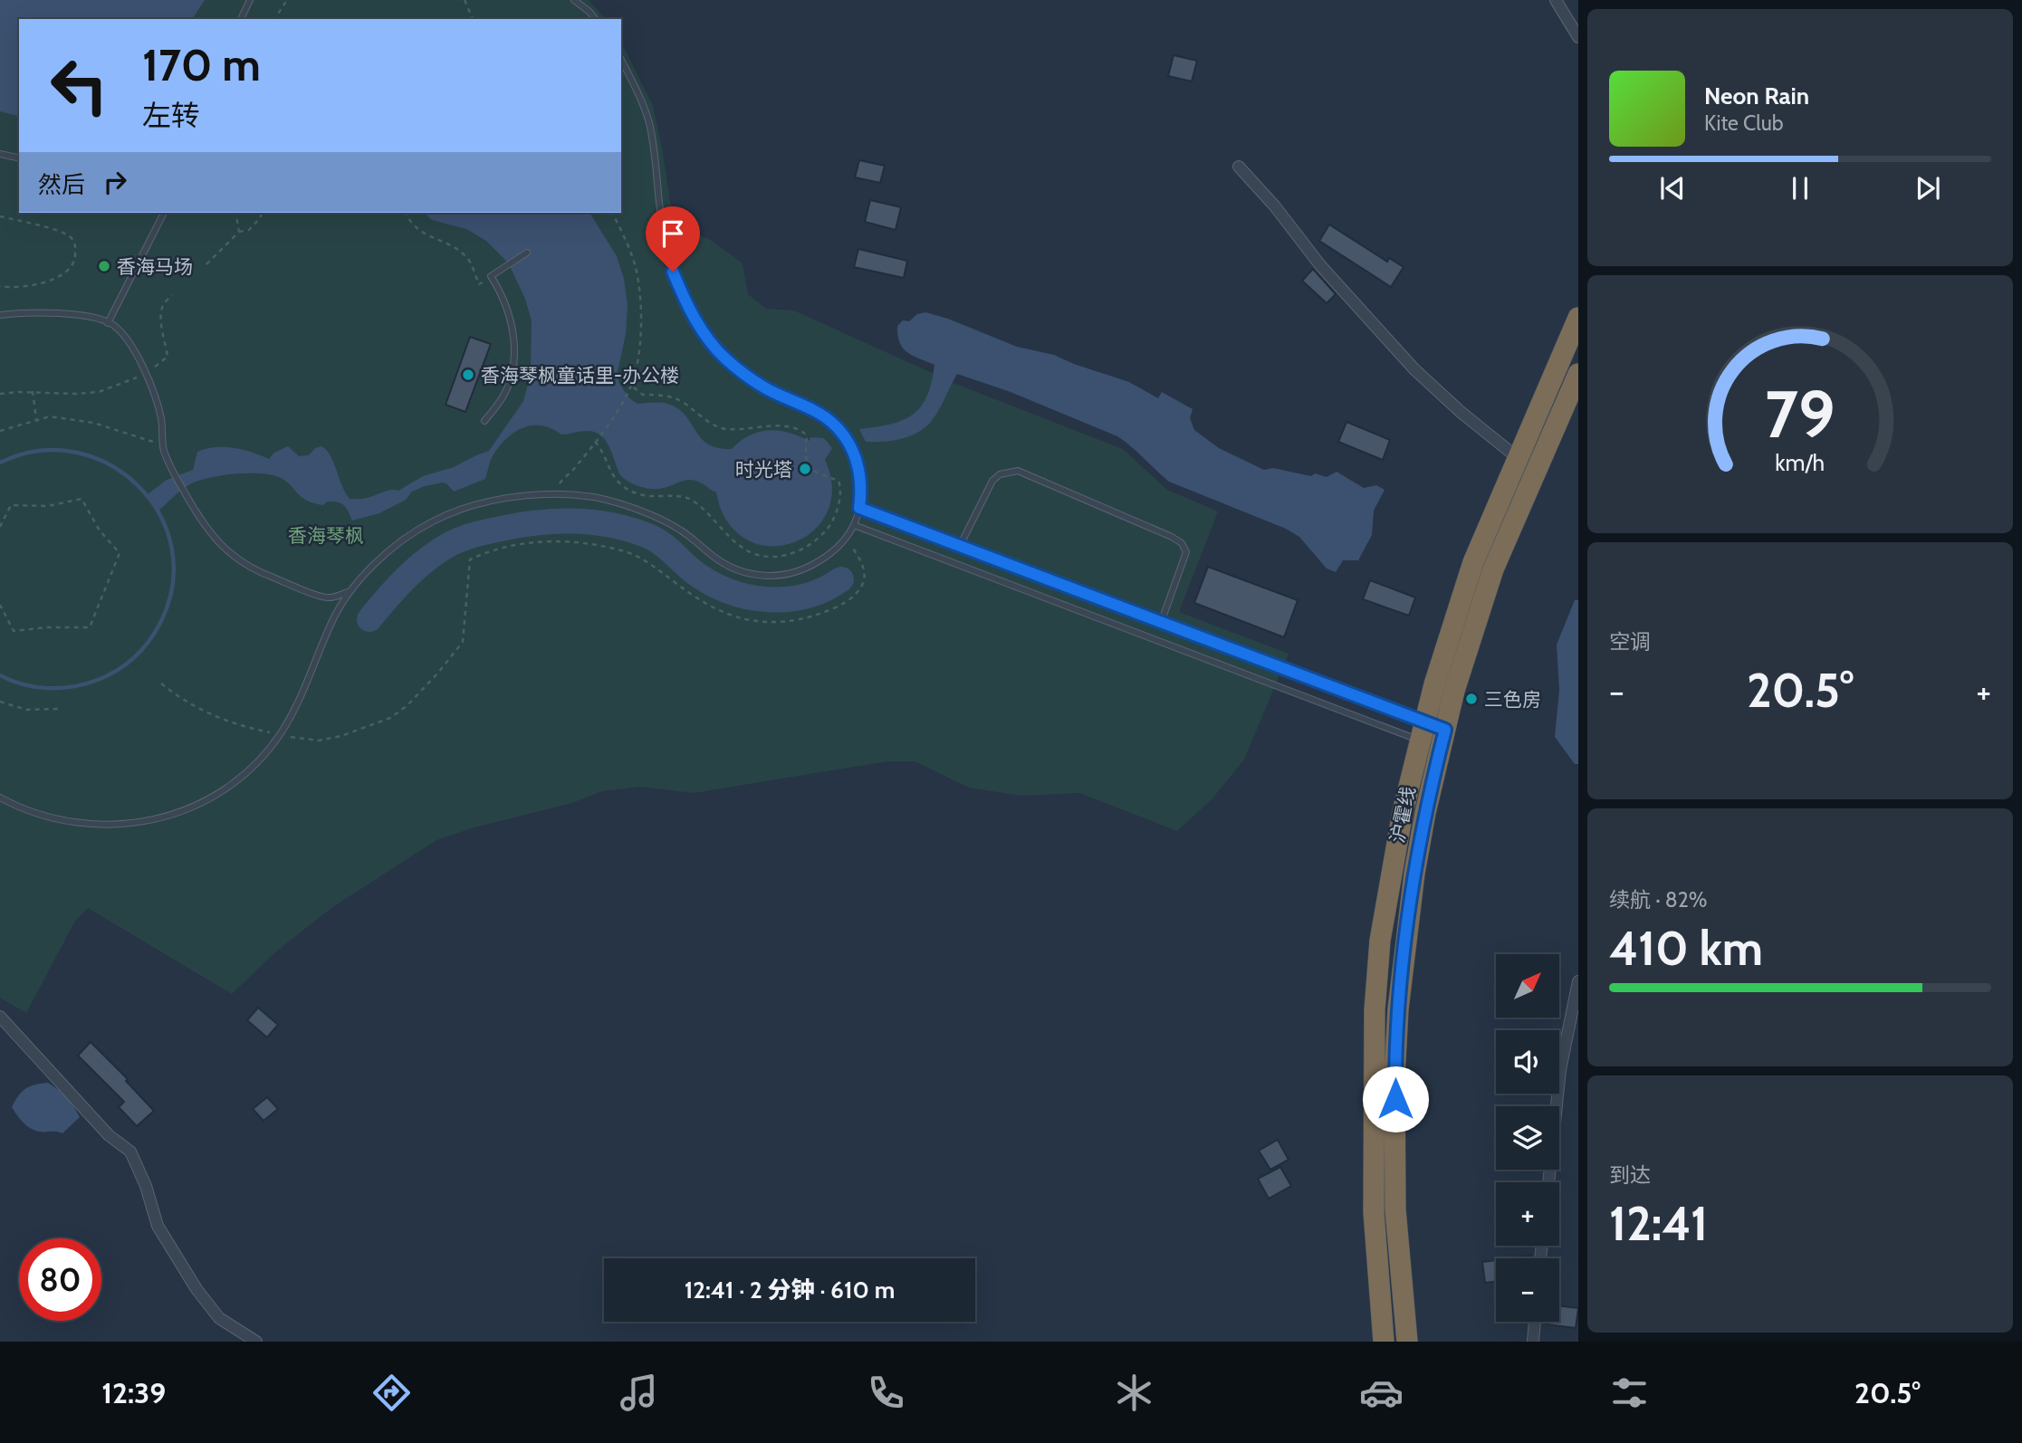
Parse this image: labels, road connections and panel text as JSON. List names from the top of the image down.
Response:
{
  "streets": {
    "highway": ["沪霍线"]
  },
  "parks": ["香海琴枫"],
  "places": [
    "香海马场",
    "香海琴枫童话里-办公楼",
    "时光塔",
    "三色房"
  ],
  "north": "top right",
  "page": {
    "turn": ["170 m", "左转"],
    "song": ["Neon Rain", "Kite Club"],
    "then": "然后",
    "tile": [
      "空调",
      ["续航 · 82%", "410 km"],
      ["到达", "12:41"]
    ],
    "heat": ["−", "20.5°", "+"],
    "map_buttons": ["+", "−"],
    "limit": "80",
    "trip": "12:41 · 2 分钟 · 610 m",
    "tabs": ["12:39", "20.5°"],
    "gauge": ["79", "km/h"]
  }
}
